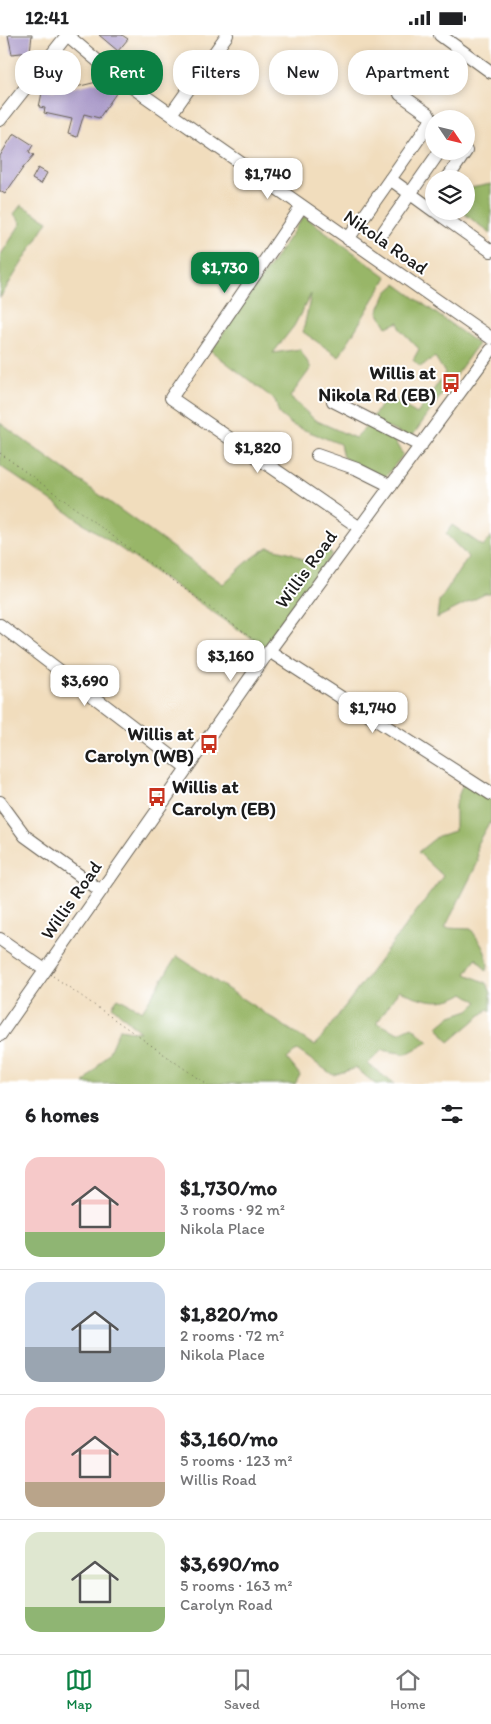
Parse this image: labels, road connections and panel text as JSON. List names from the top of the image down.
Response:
{
  "streets": {
    "street": ["Nikola Road", "Willis Road"]
  },
  "places": {
    "bus stop": ["Willis at Nikola Rd (EB)", "Willis at Carolyn (WB)", "Willis at Carolyn (EB)"]
  },
  "north": "bottom right",
  "page": {
    "status": "12:41",
    "chip": [
      "Buy",
      "Rent",
      "Filters",
      "New",
      "Apartment"
    ],
    "price": [
      "$1,740",
      "$1,730",
      "$1,820",
      "$3,160",
      "$3,690",
      "$1,740"
    ],
    "heading": "6 homes",
    "list": [
      {
        "name": "$1,730/mo",
        "note": "3 rooms · 92 m² · Nikola Place"
      },
      {
        "name": "$1,820/mo",
        "note": "2 rooms · 72 m² · Nikola Place"
      },
      {
        "name": "$3,160/mo",
        "note": "5 rooms · 123 m² · Willis Road"
      },
      {
        "name": "$3,690/mo",
        "note": "5 rooms · 163 m² · Carolyn Road"
      }
    ],
    "tabs": ["Map", "Saved", "Home"]
  }
}
